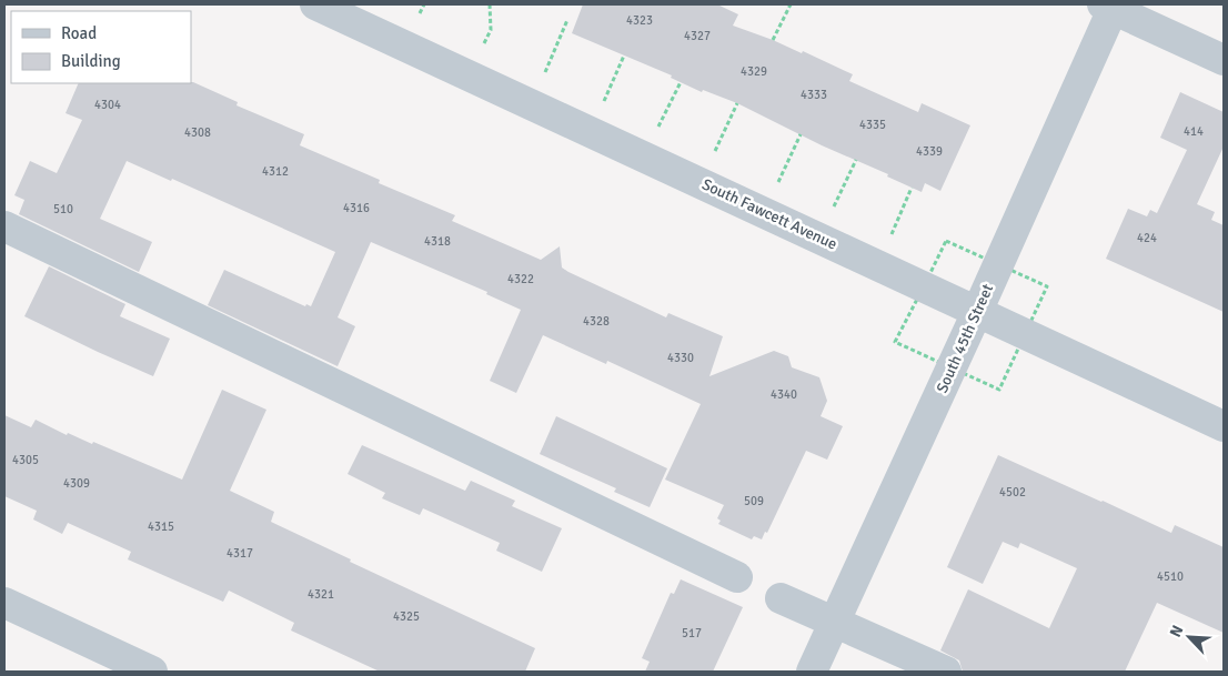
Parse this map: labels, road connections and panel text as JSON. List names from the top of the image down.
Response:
{
  "streets": {
    "street": ["South Fawcett Avenue", "South 45th Street"]
  },
  "crossings": [
    ["South Fawcett Avenue", "South 45th Street"]
  ],
  "house_numbers": [
    "4323",
    "4327",
    "4329",
    "4333",
    "4304",
    "4335",
    "414",
    "4308",
    "4339",
    "4312",
    "4316",
    "510",
    "424",
    "4318",
    "4322",
    "4328",
    "4330",
    "4340",
    "4305",
    "4309",
    "4502",
    "509",
    "4315",
    "4317",
    "4510",
    "4321",
    "4325",
    "517"
  ],
  "legend": ["Road", "Building"],
  "north": "top left"
}
